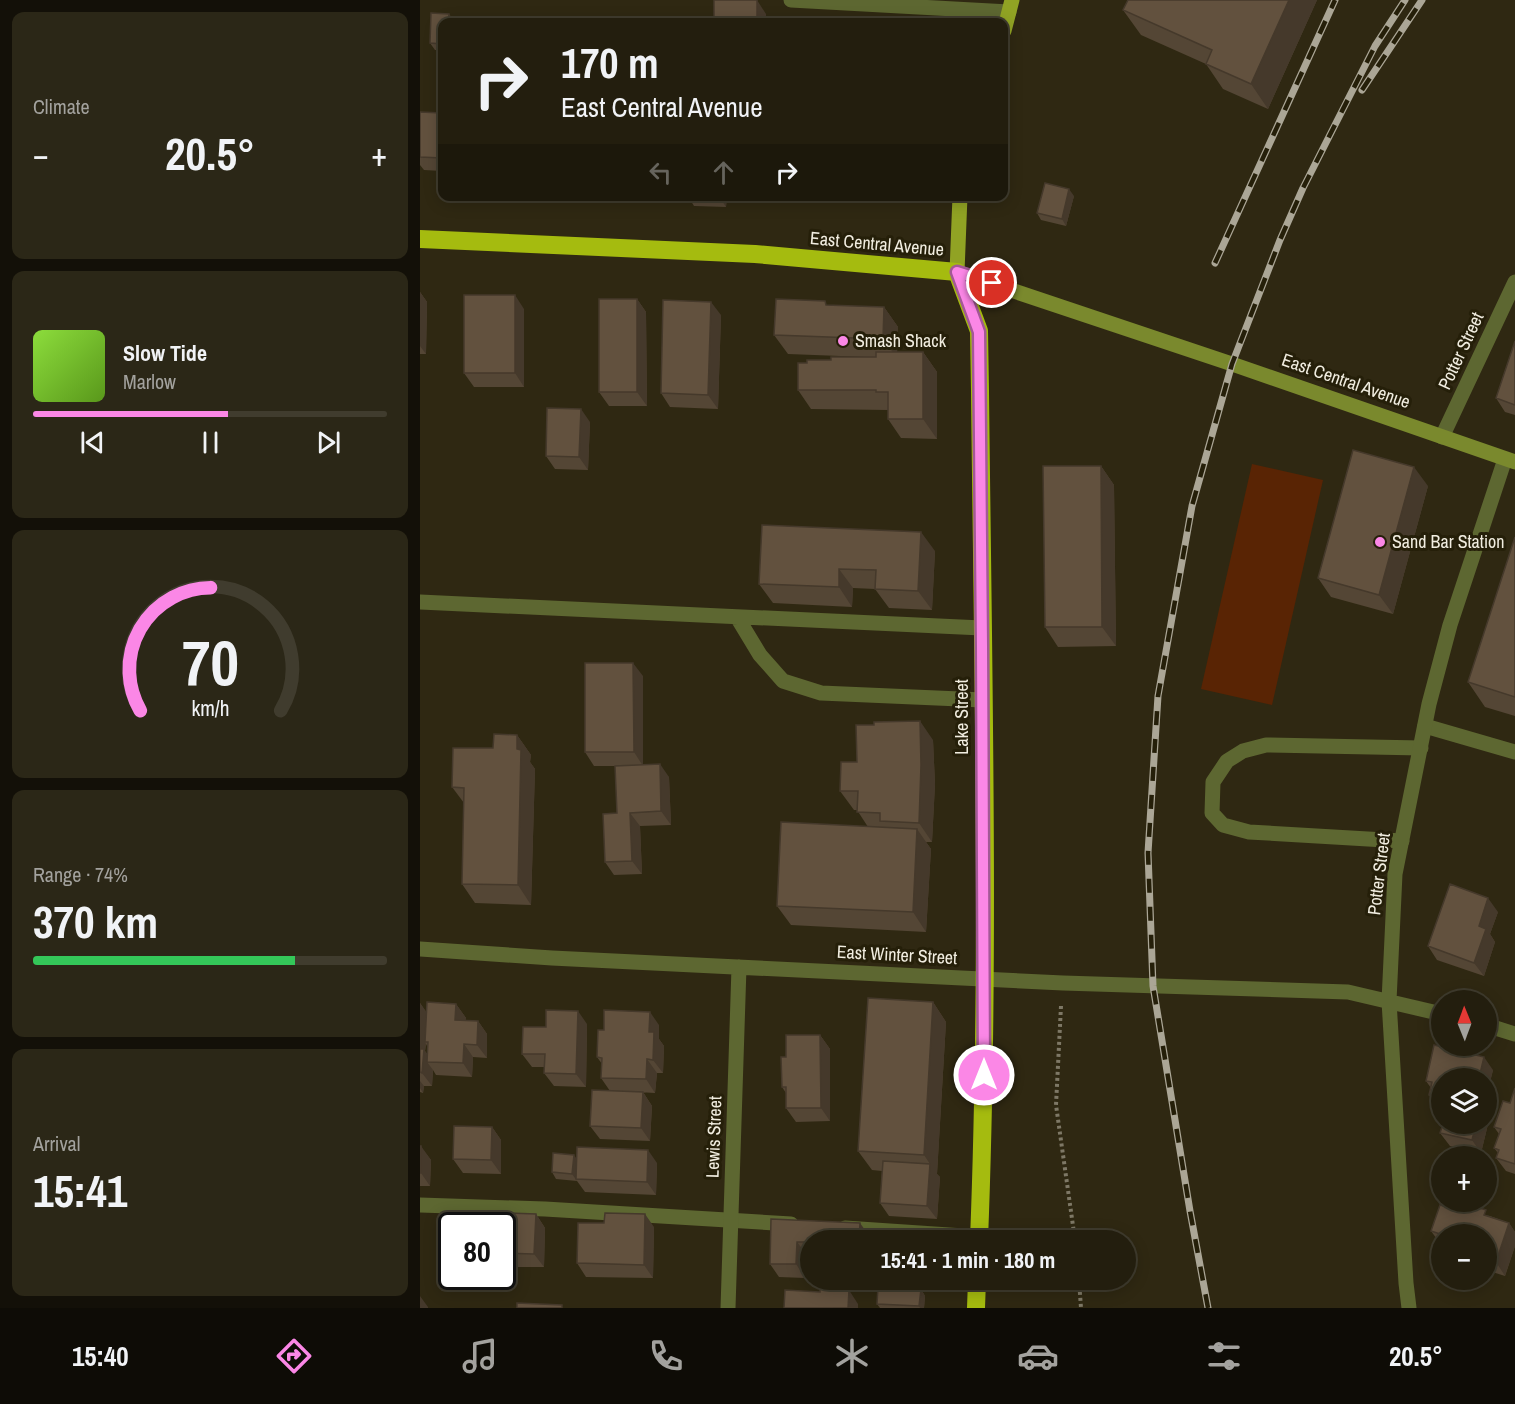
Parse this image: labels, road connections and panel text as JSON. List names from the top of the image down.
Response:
{
  "streets": {
    "highway": ["East Central Avenue", "Lake Street"],
    "street": ["Potter Street", "East Winter Street", "Lewis Street"]
  },
  "crossings": [
    ["East Central Avenue", "Potter Street"],
    ["East Central Avenue", "Lake Street"],
    ["Potter Street", "East Winter Street"],
    ["Lake Street", "East Winter Street"],
    ["East Winter Street", "Lewis Street"]
  ],
  "places": ["Smash Shack", "Sand Bar Station"],
  "north": "top",
  "page": {
    "tile": [
      "Climate",
      ["Range · 74%", "370 km"],
      ["Arrival", "15:41"]
    ],
    "turn": ["170 m", "East Central Avenue"],
    "heat": ["−", "20.5°", "+"],
    "song": ["Slow Tide", "Marlow"],
    "map_buttons": ["+", "−"],
    "limit": "80",
    "trip": "15:41 · 1 min · 180 m",
    "tabs": ["15:40", "20.5°"],
    "gauge": ["70", "km/h"]
  }
}
